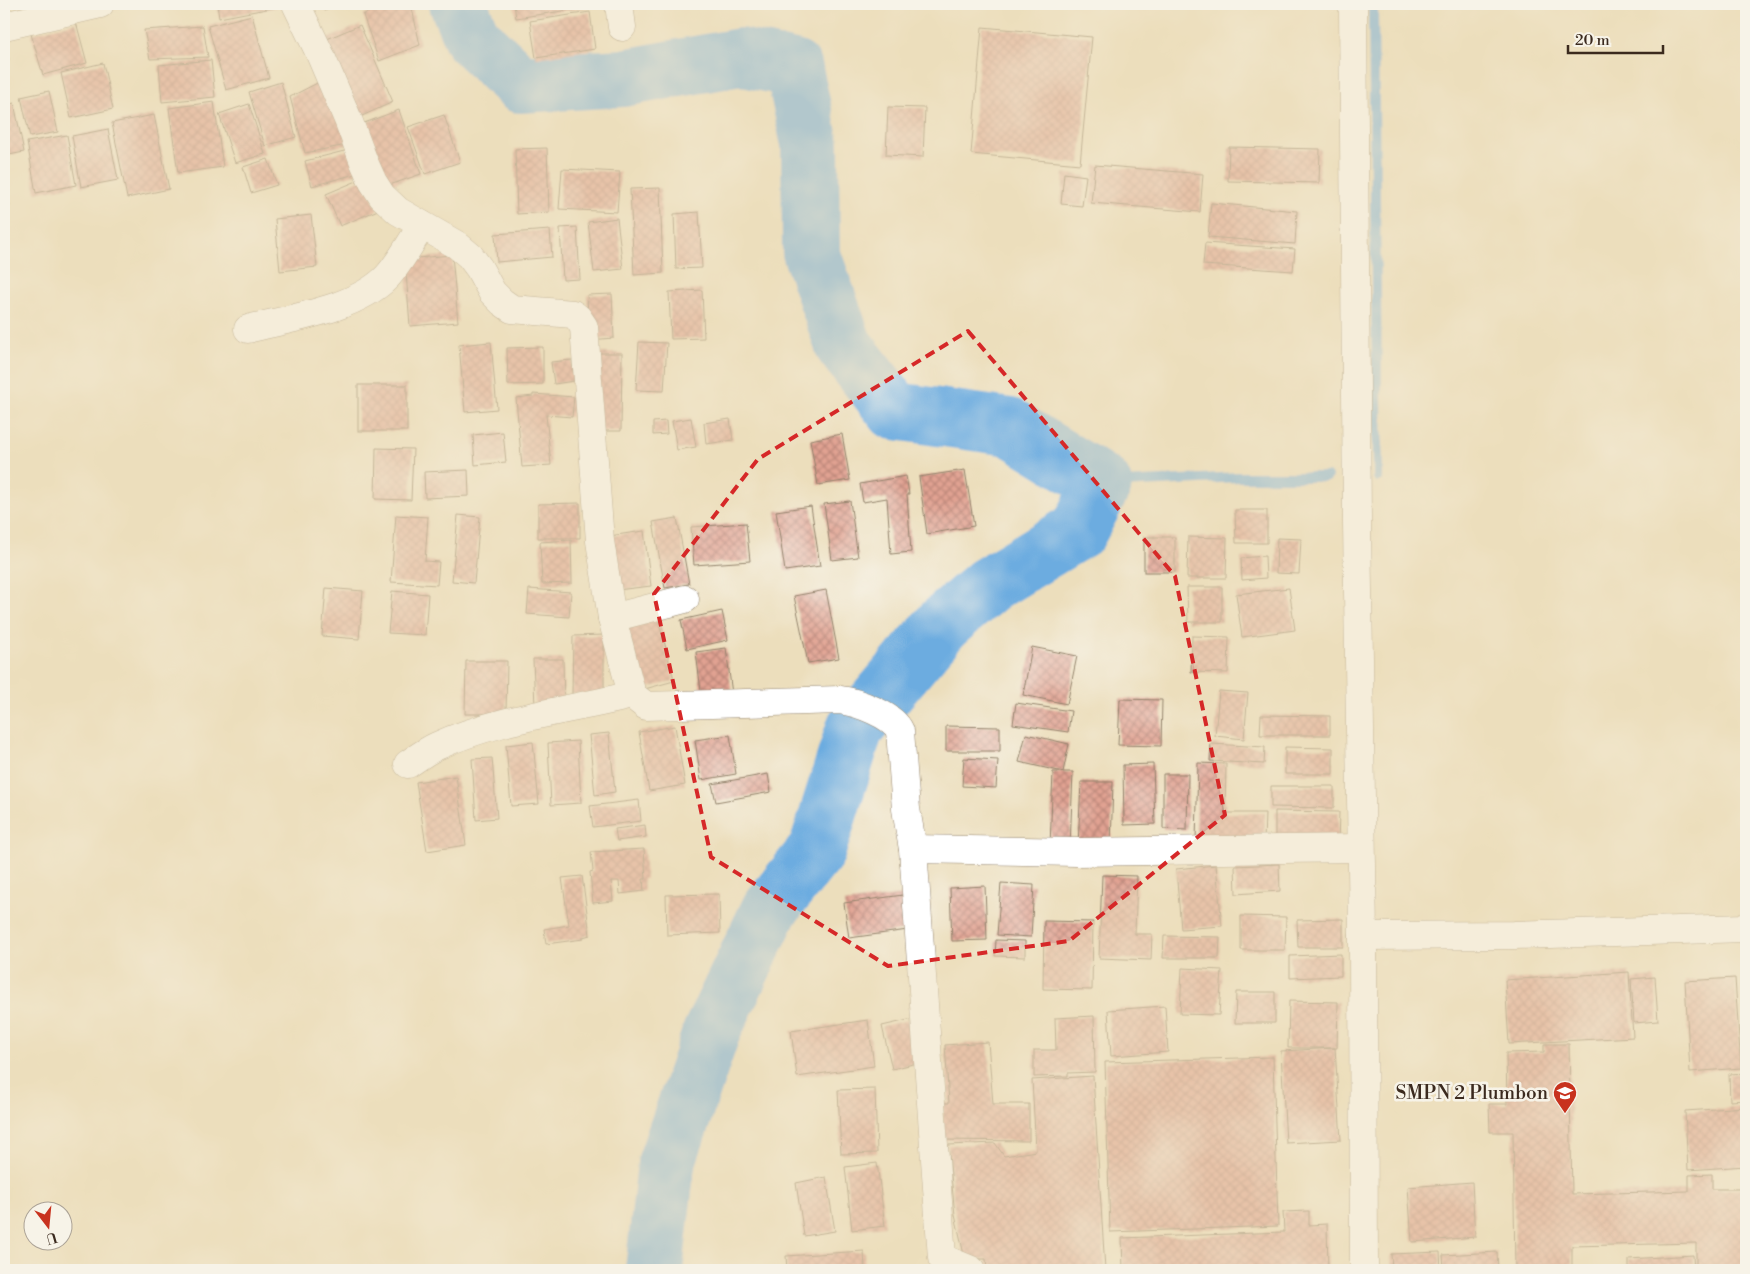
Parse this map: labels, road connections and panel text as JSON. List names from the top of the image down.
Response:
{
  "places": {
    "school or university": ["SMPN 2 Plumbon"]
  },
  "scale_bar": "20 m",
  "north": "bottom"
}
